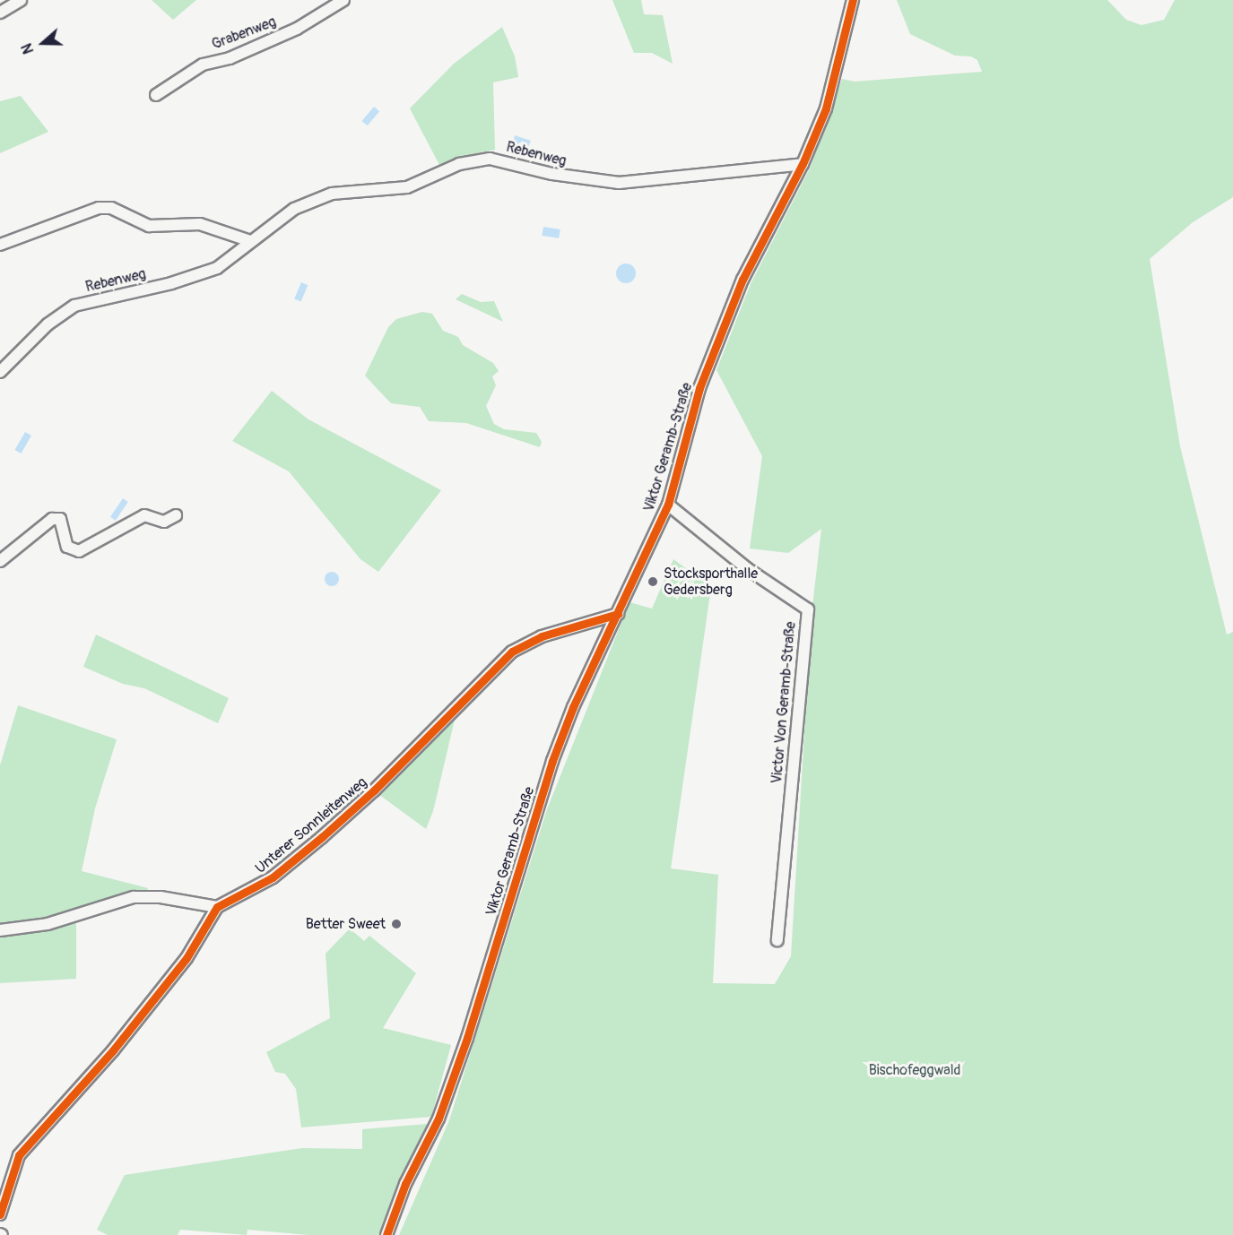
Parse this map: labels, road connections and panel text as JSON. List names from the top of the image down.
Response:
{
  "streets": {
    "street": [
      "Grabenweg",
      "Rebenweg",
      "Viktor Geramb-Straße",
      "Victor Von Geramb-Straße",
      "Unterer Sonnleitenweg"
    ]
  },
  "crossings": [
    ["Rebenweg", "Viktor Geramb-Straße"],
    ["Viktor Geramb-Straße", "Victor Von Geramb-Straße"],
    ["Viktor Geramb-Straße", "Unterer Sonnleitenweg"]
  ],
  "parks": ["Bischofeggwald"],
  "places": ["Stocksporthalle Gedersberg", "Better Sweet"],
  "north": "left"
}
